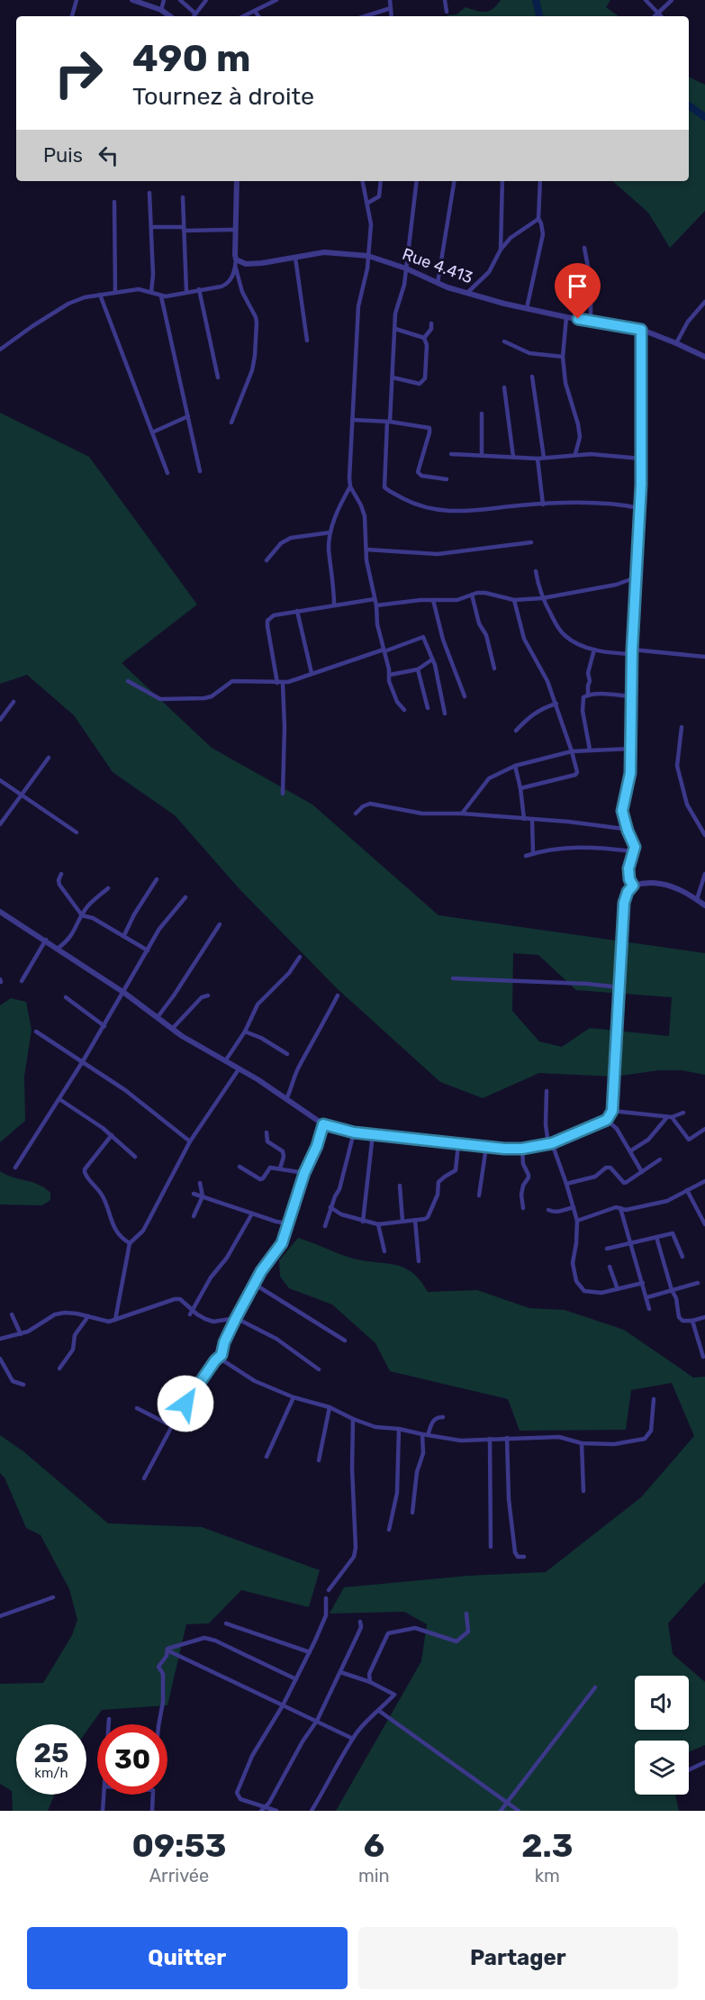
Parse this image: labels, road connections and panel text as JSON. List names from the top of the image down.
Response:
{
  "streets": {
    "street": ["Rue 4.413"]
  },
  "page": {
    "turn": ["490 m", "Tournez à droite"],
    "then": "Puis",
    "speed": "25 km/h",
    "limit": "30",
    "eta": [
      "09:53",
      "Arrivée",
      "6",
      "min",
      "2.3",
      "km"
    ],
    "buttons": ["Quitter", "Partager"]
  }
}
